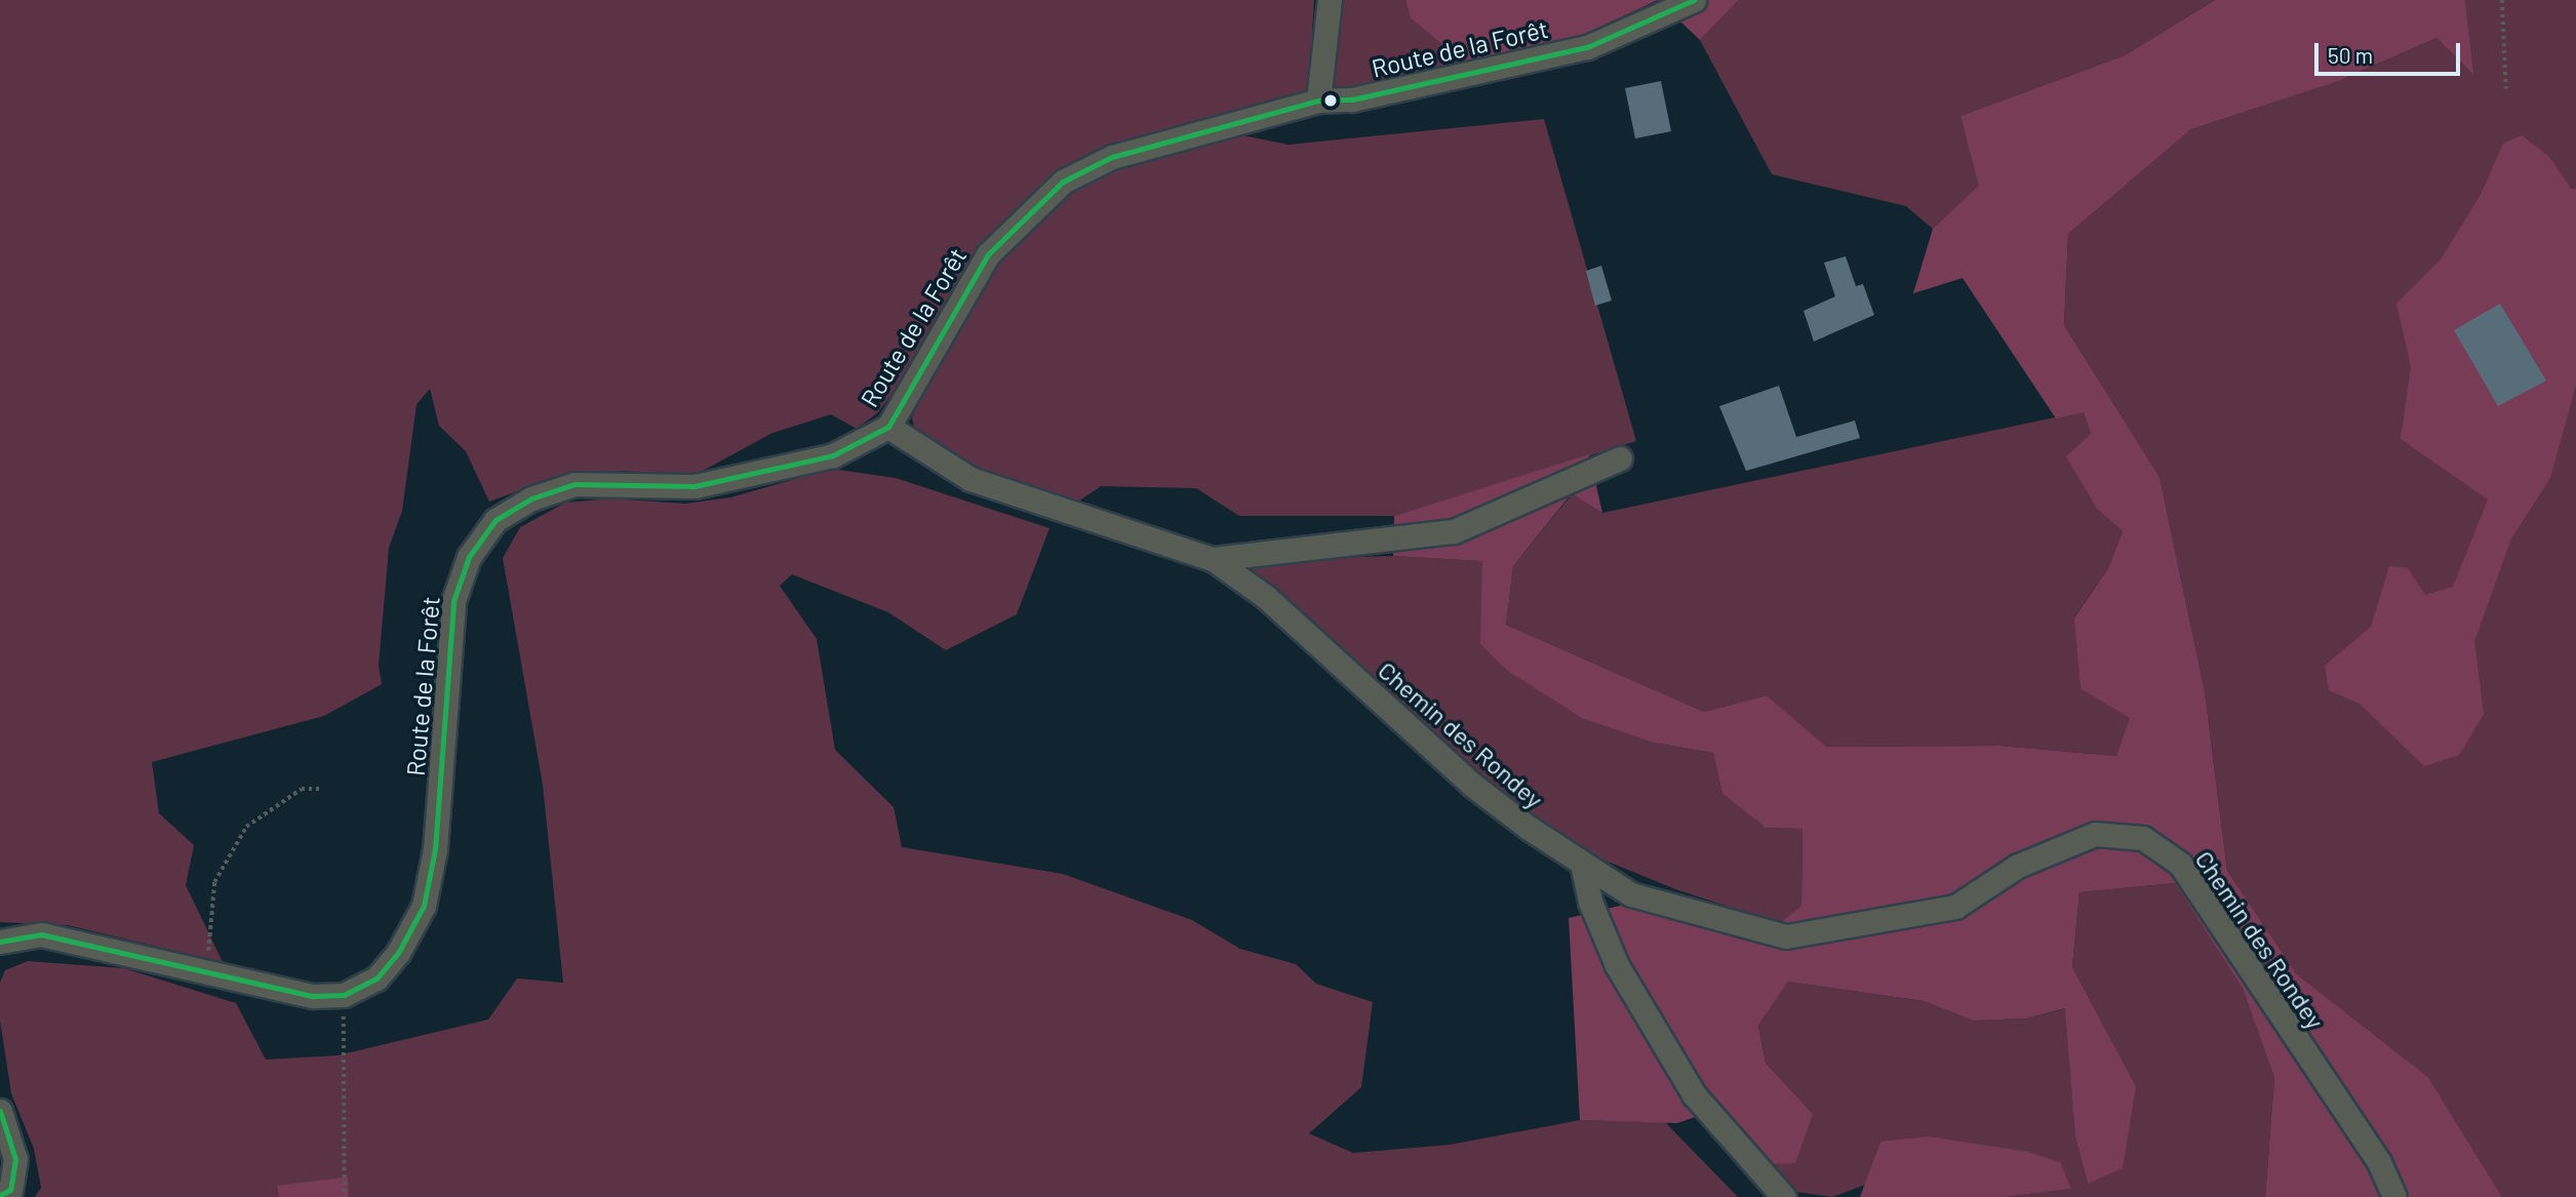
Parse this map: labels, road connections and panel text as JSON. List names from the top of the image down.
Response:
{
  "streets": {
    "street": ["Route de la Forêt", "Chemin des Rondey"]
  },
  "crossings": [
    ["Route de la Forêt", "Chemin des Rondey"]
  ],
  "scale_bar": "50 m"
}
